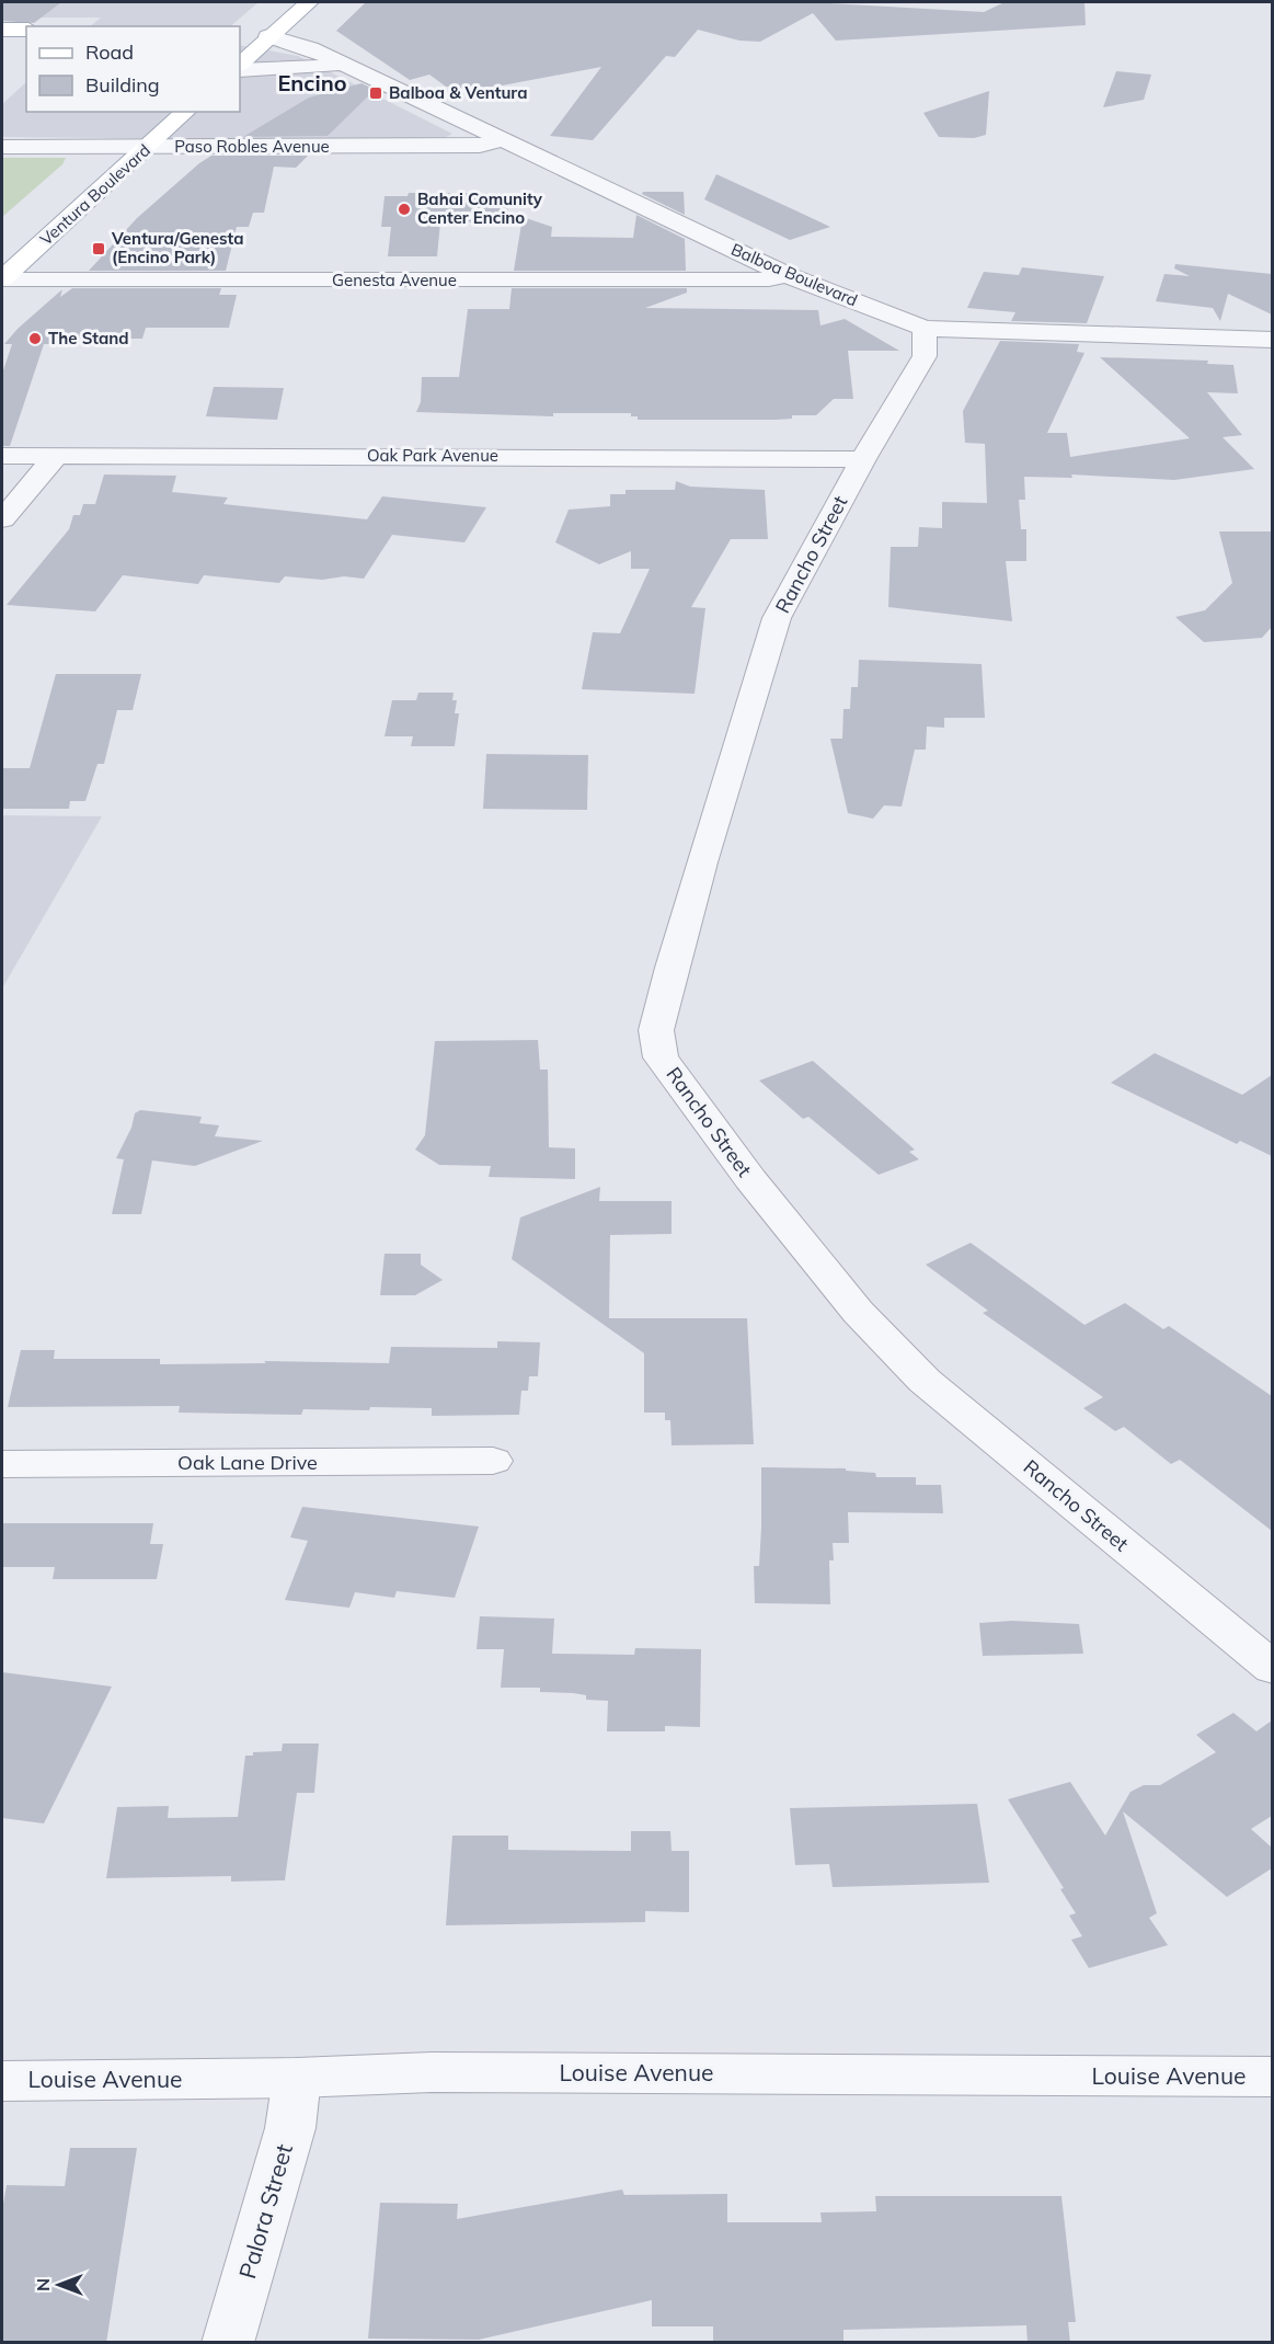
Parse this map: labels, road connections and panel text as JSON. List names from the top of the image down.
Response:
{
  "streets": {
    "main road": ["Ventura Boulevard", "Balboa Boulevard"],
    "street": [
      "Paso Robles Avenue",
      "Genesta Avenue",
      "Oak Park Avenue",
      "Rancho Street",
      "Oak Lane Drive",
      "Louise Avenue",
      "Palora Street"
    ]
  },
  "crossings": [
    ["Paso Robles Avenue", "Ventura Boulevard"],
    ["Paso Robles Avenue", "Balboa Boulevard"],
    ["Ventura Boulevard", "Genesta Avenue"],
    ["Balboa Boulevard", "Genesta Avenue"],
    ["Balboa Boulevard", "Rancho Street"],
    ["Oak Park Avenue", "Rancho Street"],
    ["Louise Avenue", "Palora Street"]
  ],
  "districts": ["Encino"],
  "places": {
    "transit": ["Balboa & Ventura", "Ventura/Genesta (Encino Park)"],
    "other": ["Bahai Comunity Center Encino", "The Stand"]
  },
  "legend": ["Road", "Building"],
  "north": "left"
}
